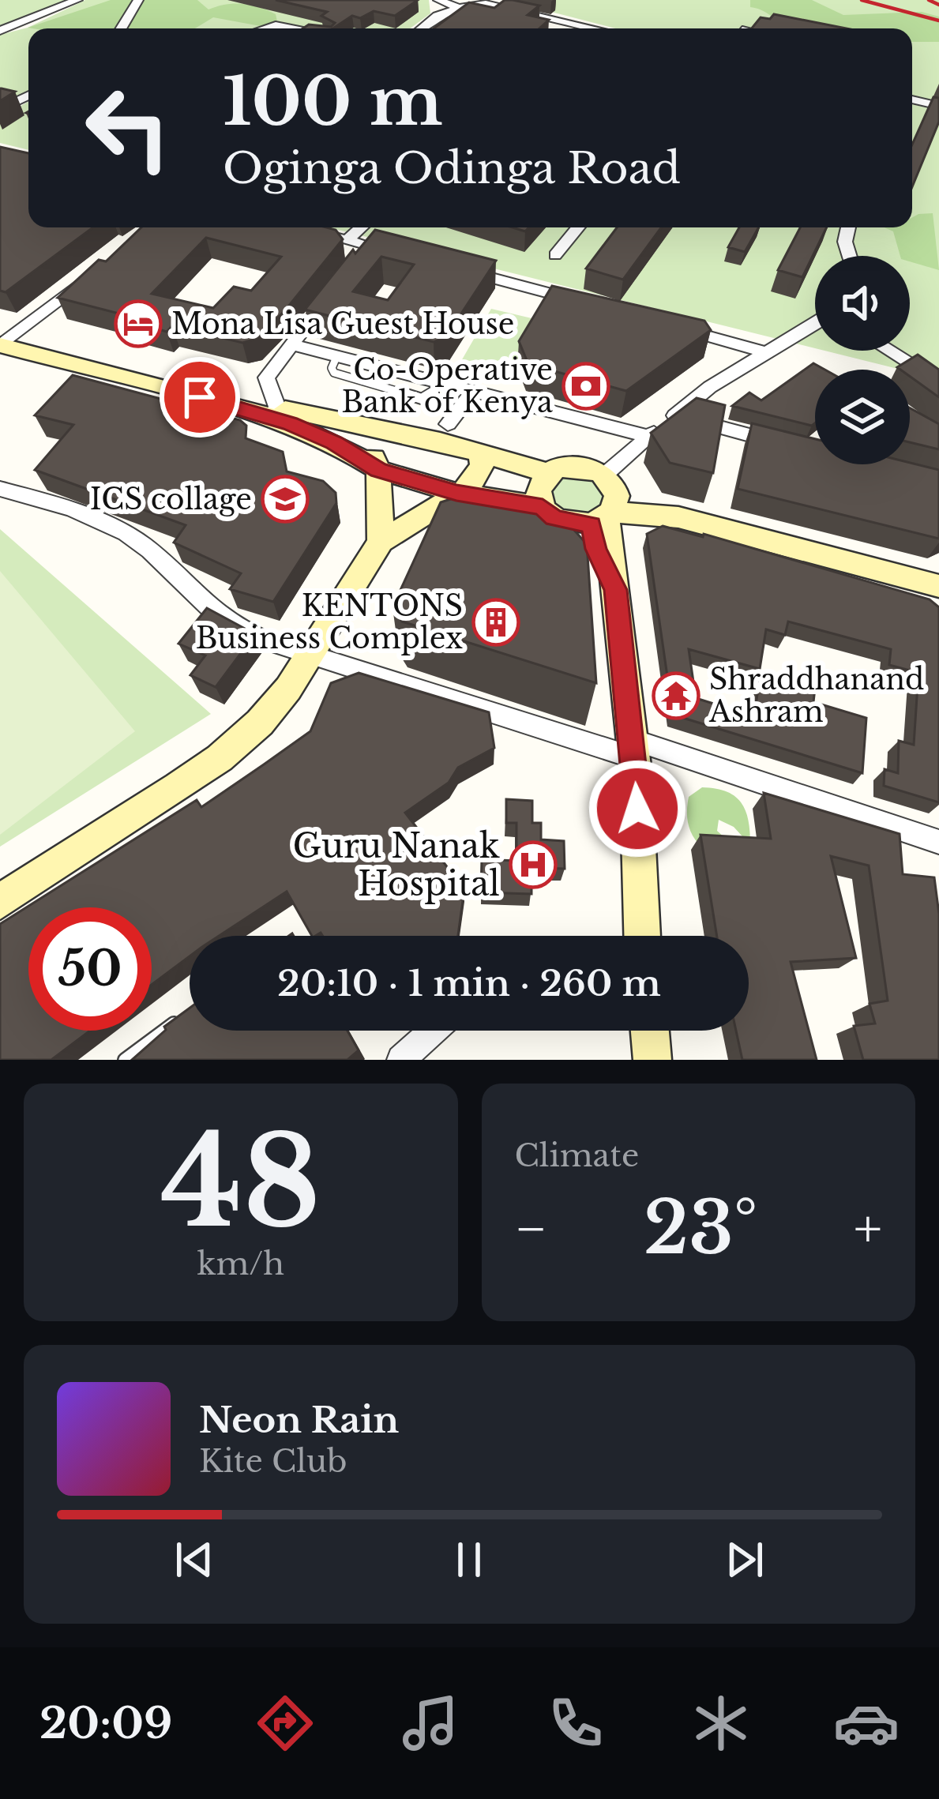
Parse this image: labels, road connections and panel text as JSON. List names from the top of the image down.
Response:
{
  "places": {
    "hotel": ["Mona Lisa Guest House"],
    "bank": ["Co-Operative Bank of Kenya"],
    "school or university": ["ICS collage"],
    "building": ["KENTONS Business Complex"],
    "temple": ["Shraddhanand Ashram"],
    "hospital": ["Guru Nanak Hospital"]
  },
  "page": {
    "turn": ["100 m", "Oginga Odinga Road"],
    "limit": "50",
    "trip": "20:10 · 1 min · 260 m",
    "tile": [
      ["48", "km/h"],
      "Climate"
    ],
    "heat": ["−", "23°", "+"],
    "song": ["Neon Rain", "Kite Club"],
    "tabs": "20:09"
  }
}
